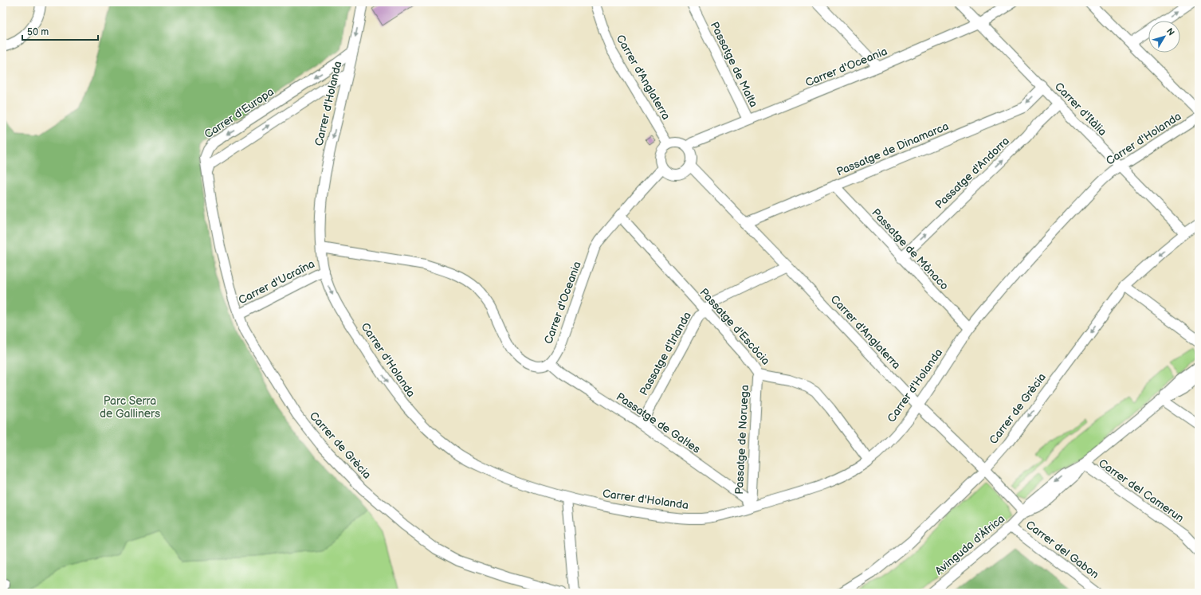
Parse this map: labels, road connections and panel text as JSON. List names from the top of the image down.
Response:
{
  "streets": {
    "street": [
      "Passatge de Malta",
      "Carrer d'Oceania",
      "Carrer d'Anglaterra",
      "Carrer d'Holanda",
      "Carrer d'Itàlia",
      "Carrer d'Europa",
      "Passatge de Dinamarca",
      "Passatge d'Andorra",
      "Passatge de Mònaco",
      "Carrer d'Ucraïna",
      "Passatge d'Escòcia",
      "Passatge d'Irlanda",
      "Carrer de Grècia",
      "Passatge de Gal·les",
      "Passatge de Noruega",
      "Carrer del Camerun",
      "Avinguda d'Àfrica",
      "Carrer del Gabon"
    ]
  },
  "crossings": [
    ["Passatge de Malta", "Carrer d'Oceania"],
    ["Carrer d'Oceania", "Carrer d'Anglaterra"],
    ["Carrer d'Oceania", "Carrer d'Itàlia"],
    ["Carrer d'Oceania", "Passatge d'Escòcia"],
    ["Carrer d'Oceania", "Passatge de Gal·les"],
    ["Carrer d'Anglaterra", "Carrer d'Holanda"],
    ["Carrer d'Anglaterra", "Passatge de Dinamarca"],
    ["Carrer d'Anglaterra", "Passatge d'Irlanda"],
    ["Carrer d'Anglaterra", "Carrer de Grècia"],
    ["Carrer d'Anglaterra", "Avinguda d'Àfrica"],
    ["Carrer d'Holanda", "Carrer d'Itàlia"],
    ["Carrer d'Holanda", "Carrer d'Europa"],
    ["Carrer d'Holanda", "Passatge de Mònaco"],
    ["Carrer d'Holanda", "Carrer d'Ucraïna"],
    ["Carrer d'Holanda", "Passatge d'Escòcia"],
    ["Carrer d'Holanda", "Passatge de Gal·les"],
    ["Carrer d'Holanda", "Passatge de Noruega"],
    ["Carrer d'Itàlia", "Passatge de Dinamarca"],
    ["Carrer d'Itàlia", "Passatge d'Andorra"],
    ["Carrer d'Itàlia", "Carrer de Grècia"],
    ["Carrer d'Europa", "Carrer de Grècia"],
    ["Passatge de Dinamarca", "Passatge de Mònaco"],
    ["Passatge d'Andorra", "Passatge de Mònaco"],
    ["Carrer d'Ucraïna", "Carrer de Grècia"],
    ["Passatge d'Escòcia", "Passatge d'Irlanda"],
    ["Passatge d'Escòcia", "Passatge de Noruega"],
    ["Passatge d'Irlanda", "Passatge de Gal·les"],
    ["Passatge de Gal·les", "Passatge de Noruega"],
    ["Carrer del Camerun", "Avinguda d'Àfrica"],
    ["Avinguda d'Àfrica", "Carrer del Gabon"]
  ],
  "one_way": ["Passatge de Dinamarca", "Passatge d'Andorra"],
  "parks": ["Parc Serra de Galliners"],
  "scale_bar": "50 m",
  "north": "top right"
}
